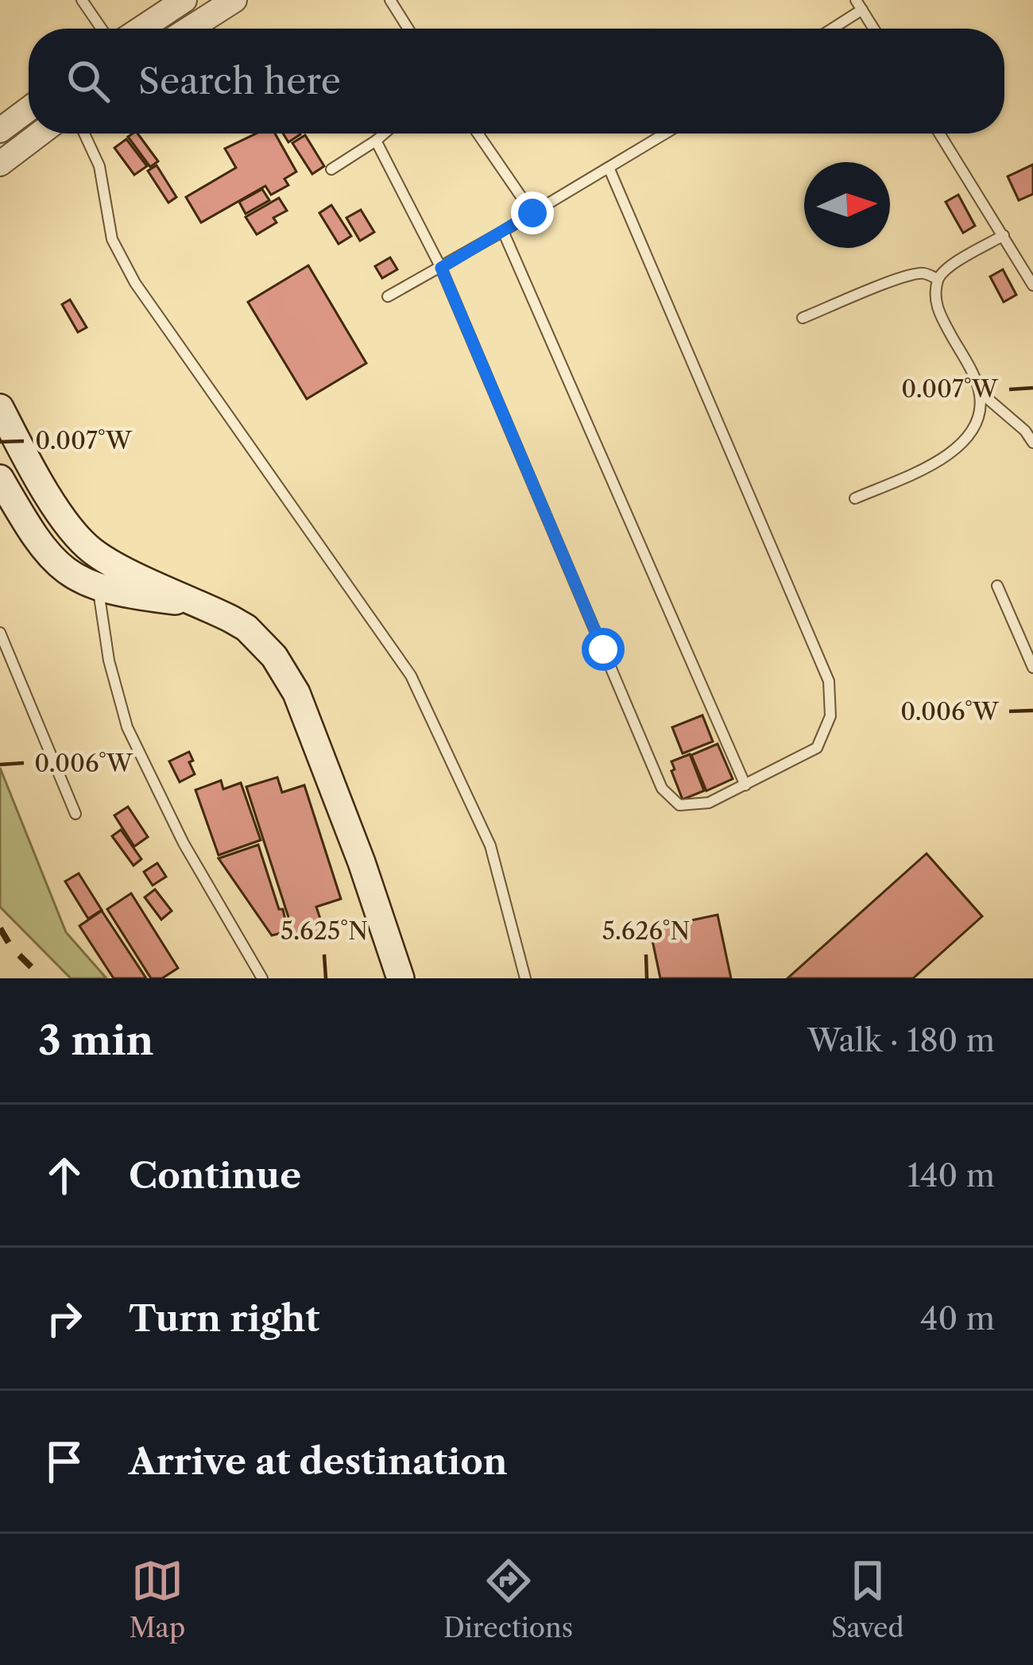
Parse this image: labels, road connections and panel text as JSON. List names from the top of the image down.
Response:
{
  "north": "right",
  "page": {
    "search": "Search here",
    "heading": ["3 min", "Walk · 180 m"],
    "list": [
      ["Continue", "140 m"],
      ["Turn right", "40 m"],
      "Arrive at destination"
    ],
    "nav": ["Map", "Directions", "Saved"]
  },
  "coordinates": [
    "0.007°W",
    "0.006°W",
    "5.625°N",
    "5.626°N"
  ]
}
